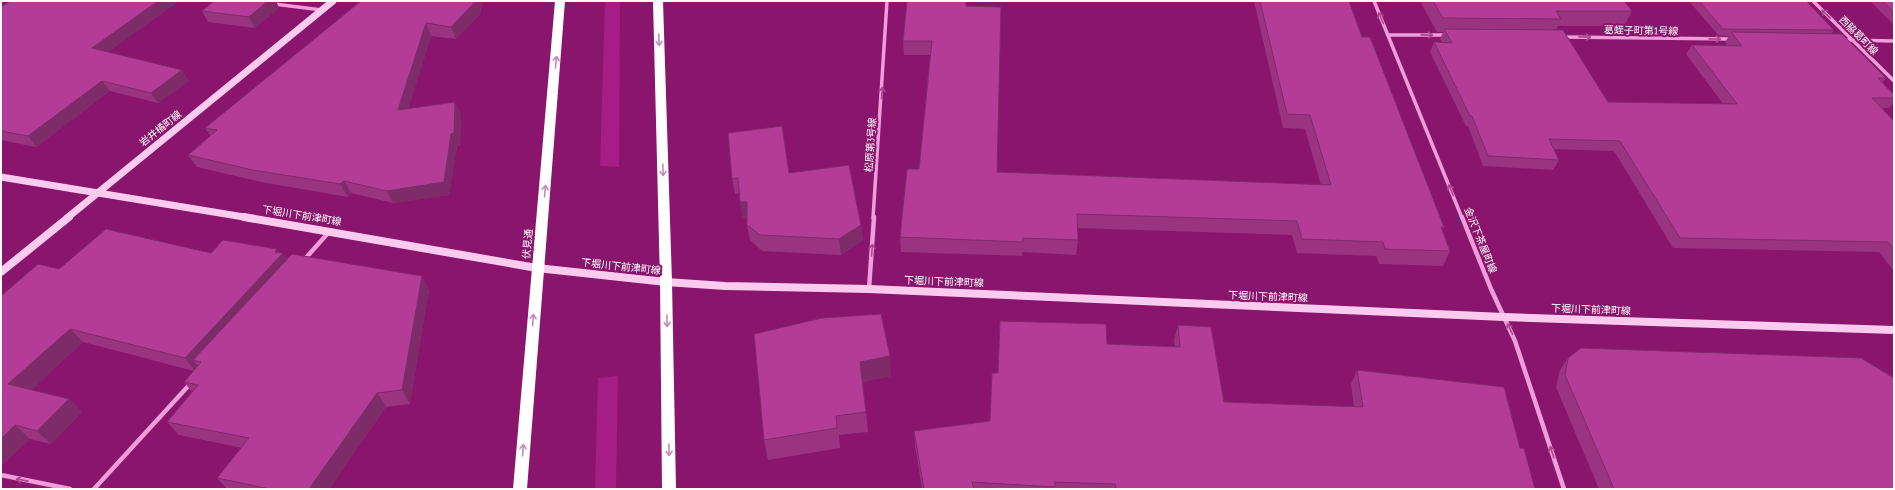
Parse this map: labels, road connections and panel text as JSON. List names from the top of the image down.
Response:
{
  "streets": {
    "highway": ["伏見通"],
    "street": [
      "葛蛭子町第1号線",
      "西脇葛町線",
      "岩井橘町線",
      "松原第3号線",
      "下堀川下前津町線",
      "金沢下茶屋町線"
    ]
  },
  "crossings": [
    ["岩井橘町線", "下堀川下前津町線"],
    ["松原第3号線", "下堀川下前津町線"],
    ["下堀川下前津町線", "金沢下茶屋町線"],
    ["下堀川下前津町線", "伏見通"]
  ],
  "one_way": [
    "葛蛭子町第1号線",
    "西脇葛町線",
    "松原第3号線",
    "金沢下茶屋町線",
    "伏見通"
  ]
}
